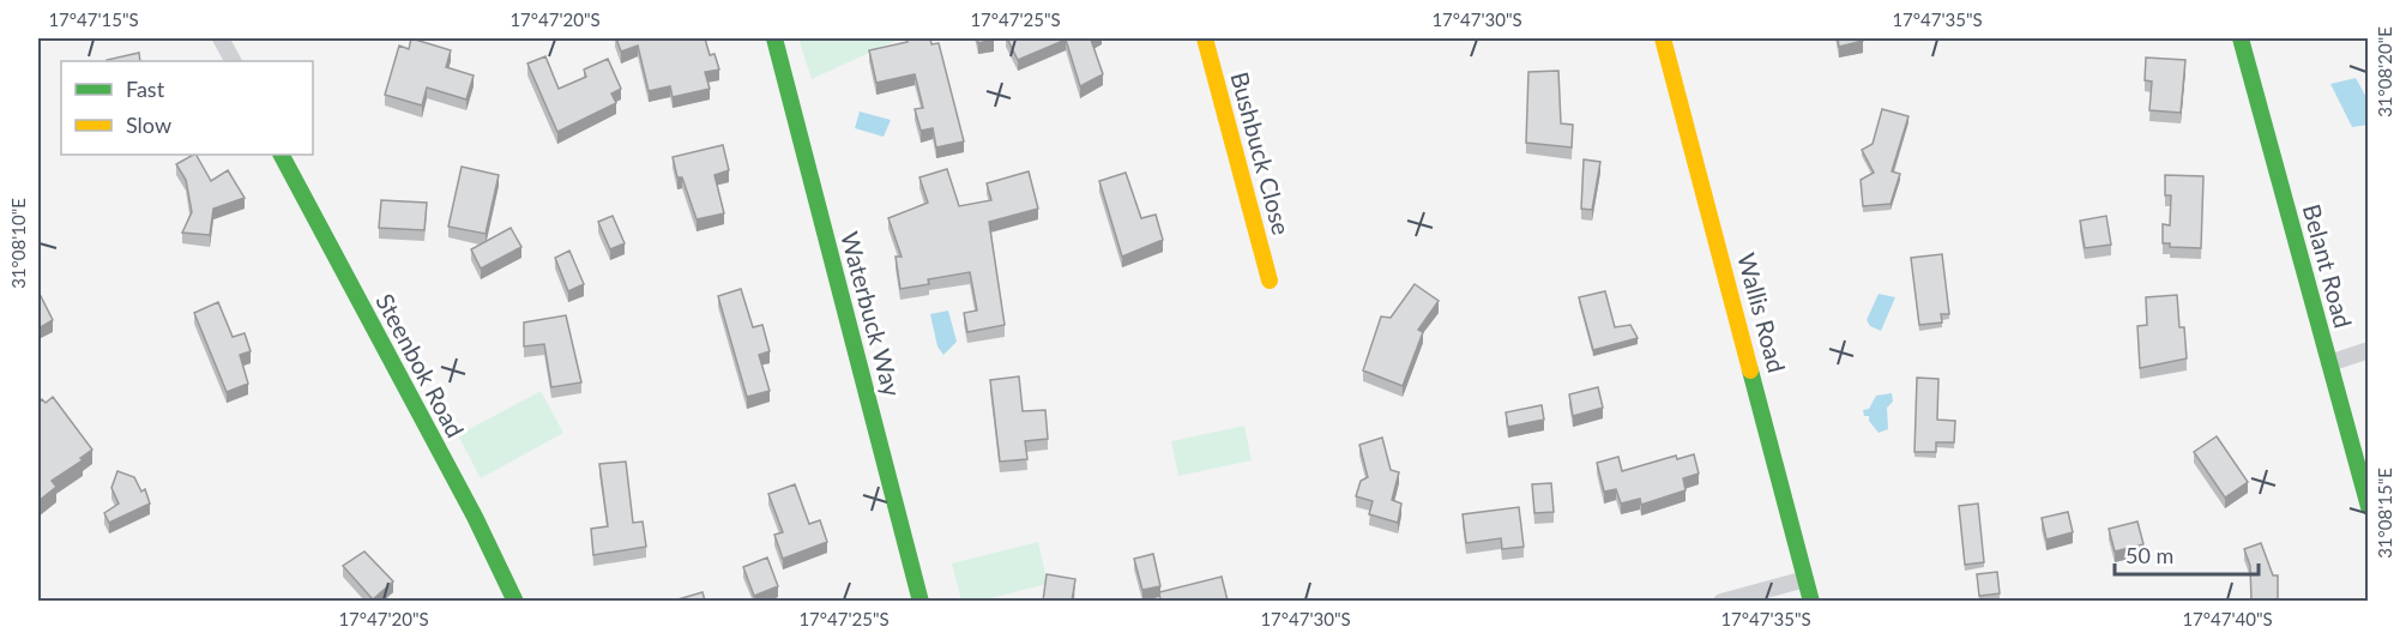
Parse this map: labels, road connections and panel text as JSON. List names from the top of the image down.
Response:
{
  "streets": {
    "street": [
      "Bushbuck Close",
      "Belant Road",
      "Wallis Road",
      "Waterbuck Way",
      "Steenbok Road"
    ]
  },
  "legend": ["Fast", "Slow"],
  "scale_bar": "50 m",
  "coordinates": [
    "17°47'15\"S",
    "17°47'20\"S",
    "17°47'25\"S",
    "17°47'30\"S",
    "17°47'35\"S",
    "31°08'20\"E",
    "31°08'10\"E",
    "31°08'15\"E",
    "17°47'40\"S"
  ]
}
